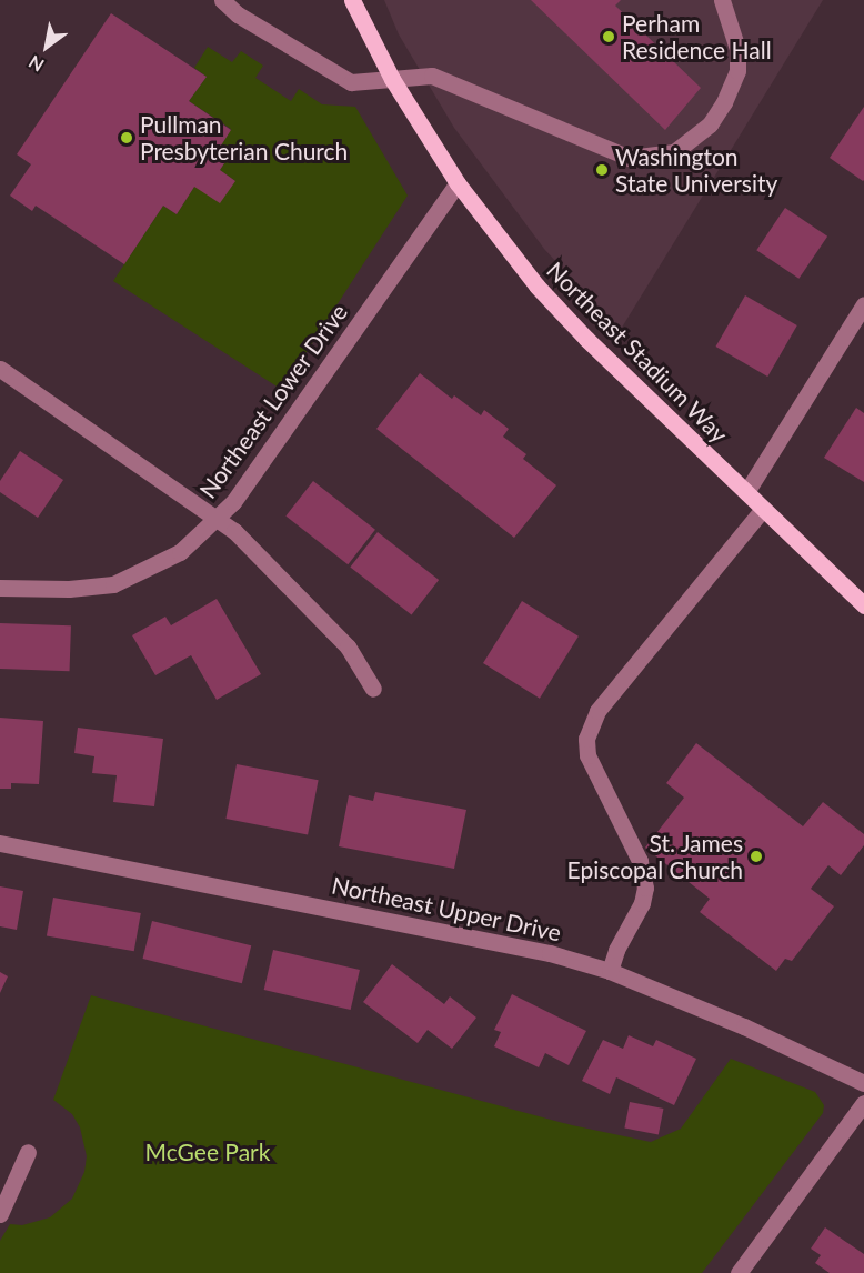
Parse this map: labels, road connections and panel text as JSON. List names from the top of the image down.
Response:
{
  "streets": {
    "main road": ["Northeast Stadium Way"],
    "street": ["Northeast Lower Drive", "Northeast Upper Drive"]
  },
  "crossings": [
    ["Northeast Stadium Way", "Northeast Lower Drive"]
  ],
  "parks": ["McGee Park"],
  "places": [
    "Perham Residence Hall",
    "Pullman Presbyterian Church",
    "Washington State University",
    "St. James Episcopal Church"
  ],
  "north": "bottom left"
}
